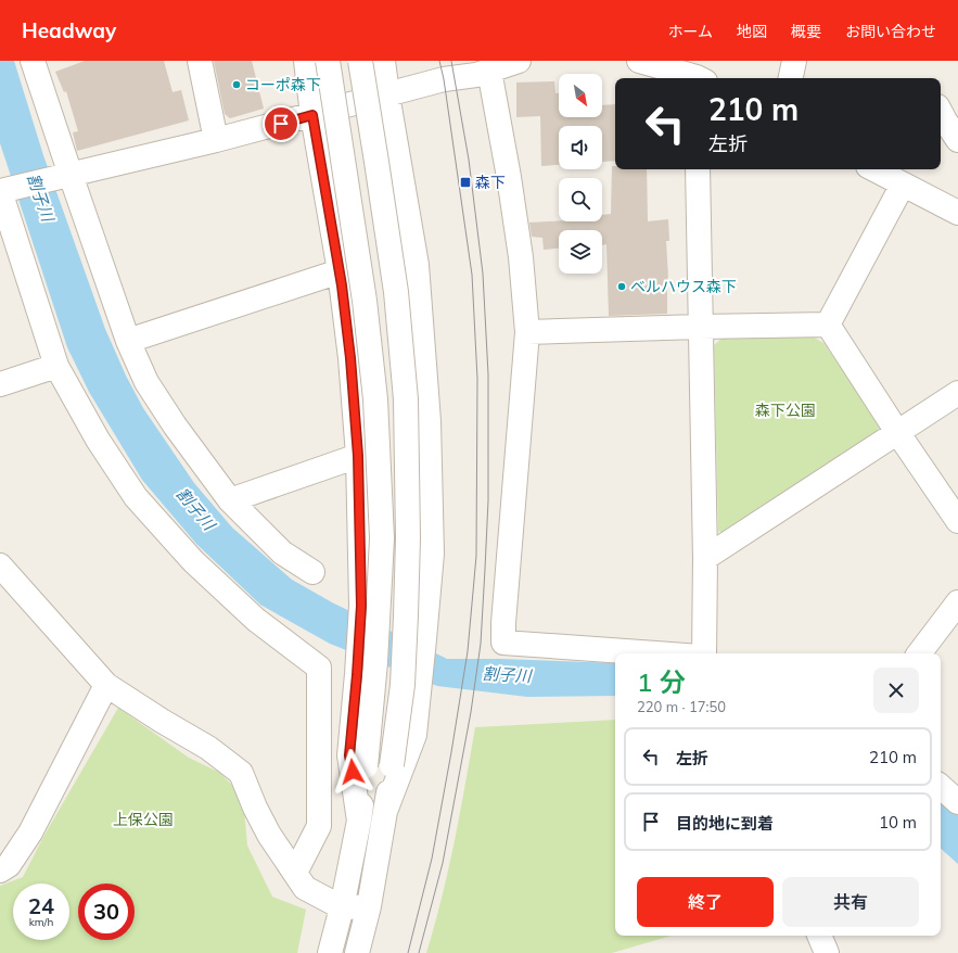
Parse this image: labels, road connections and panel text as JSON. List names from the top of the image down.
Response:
{
  "water": ["割子川"],
  "parks": ["森下公園", "上保公園"],
  "places": {
    "other": ["コーポ森下", "ベルハウス森下"],
    "transit": ["森下"]
  },
  "north": "bottom right",
  "page": {
    "header": "Headway",
    "nav": [
      "ホーム",
      "地図",
      "概要",
      "お問い合わせ"
    ],
    "turn": ["210 m", "左折"],
    "heading": ["1 分", "220 m · 17:50"],
    "list": [
      {
        "name": "左折",
        "value": "210 m"
      },
      {
        "name": "目的地に到着",
        "value": "10 m"
      }
    ],
    "buttons": ["終了", "共有"],
    "speed": "24 km/h",
    "limit": "30"
  }
}
